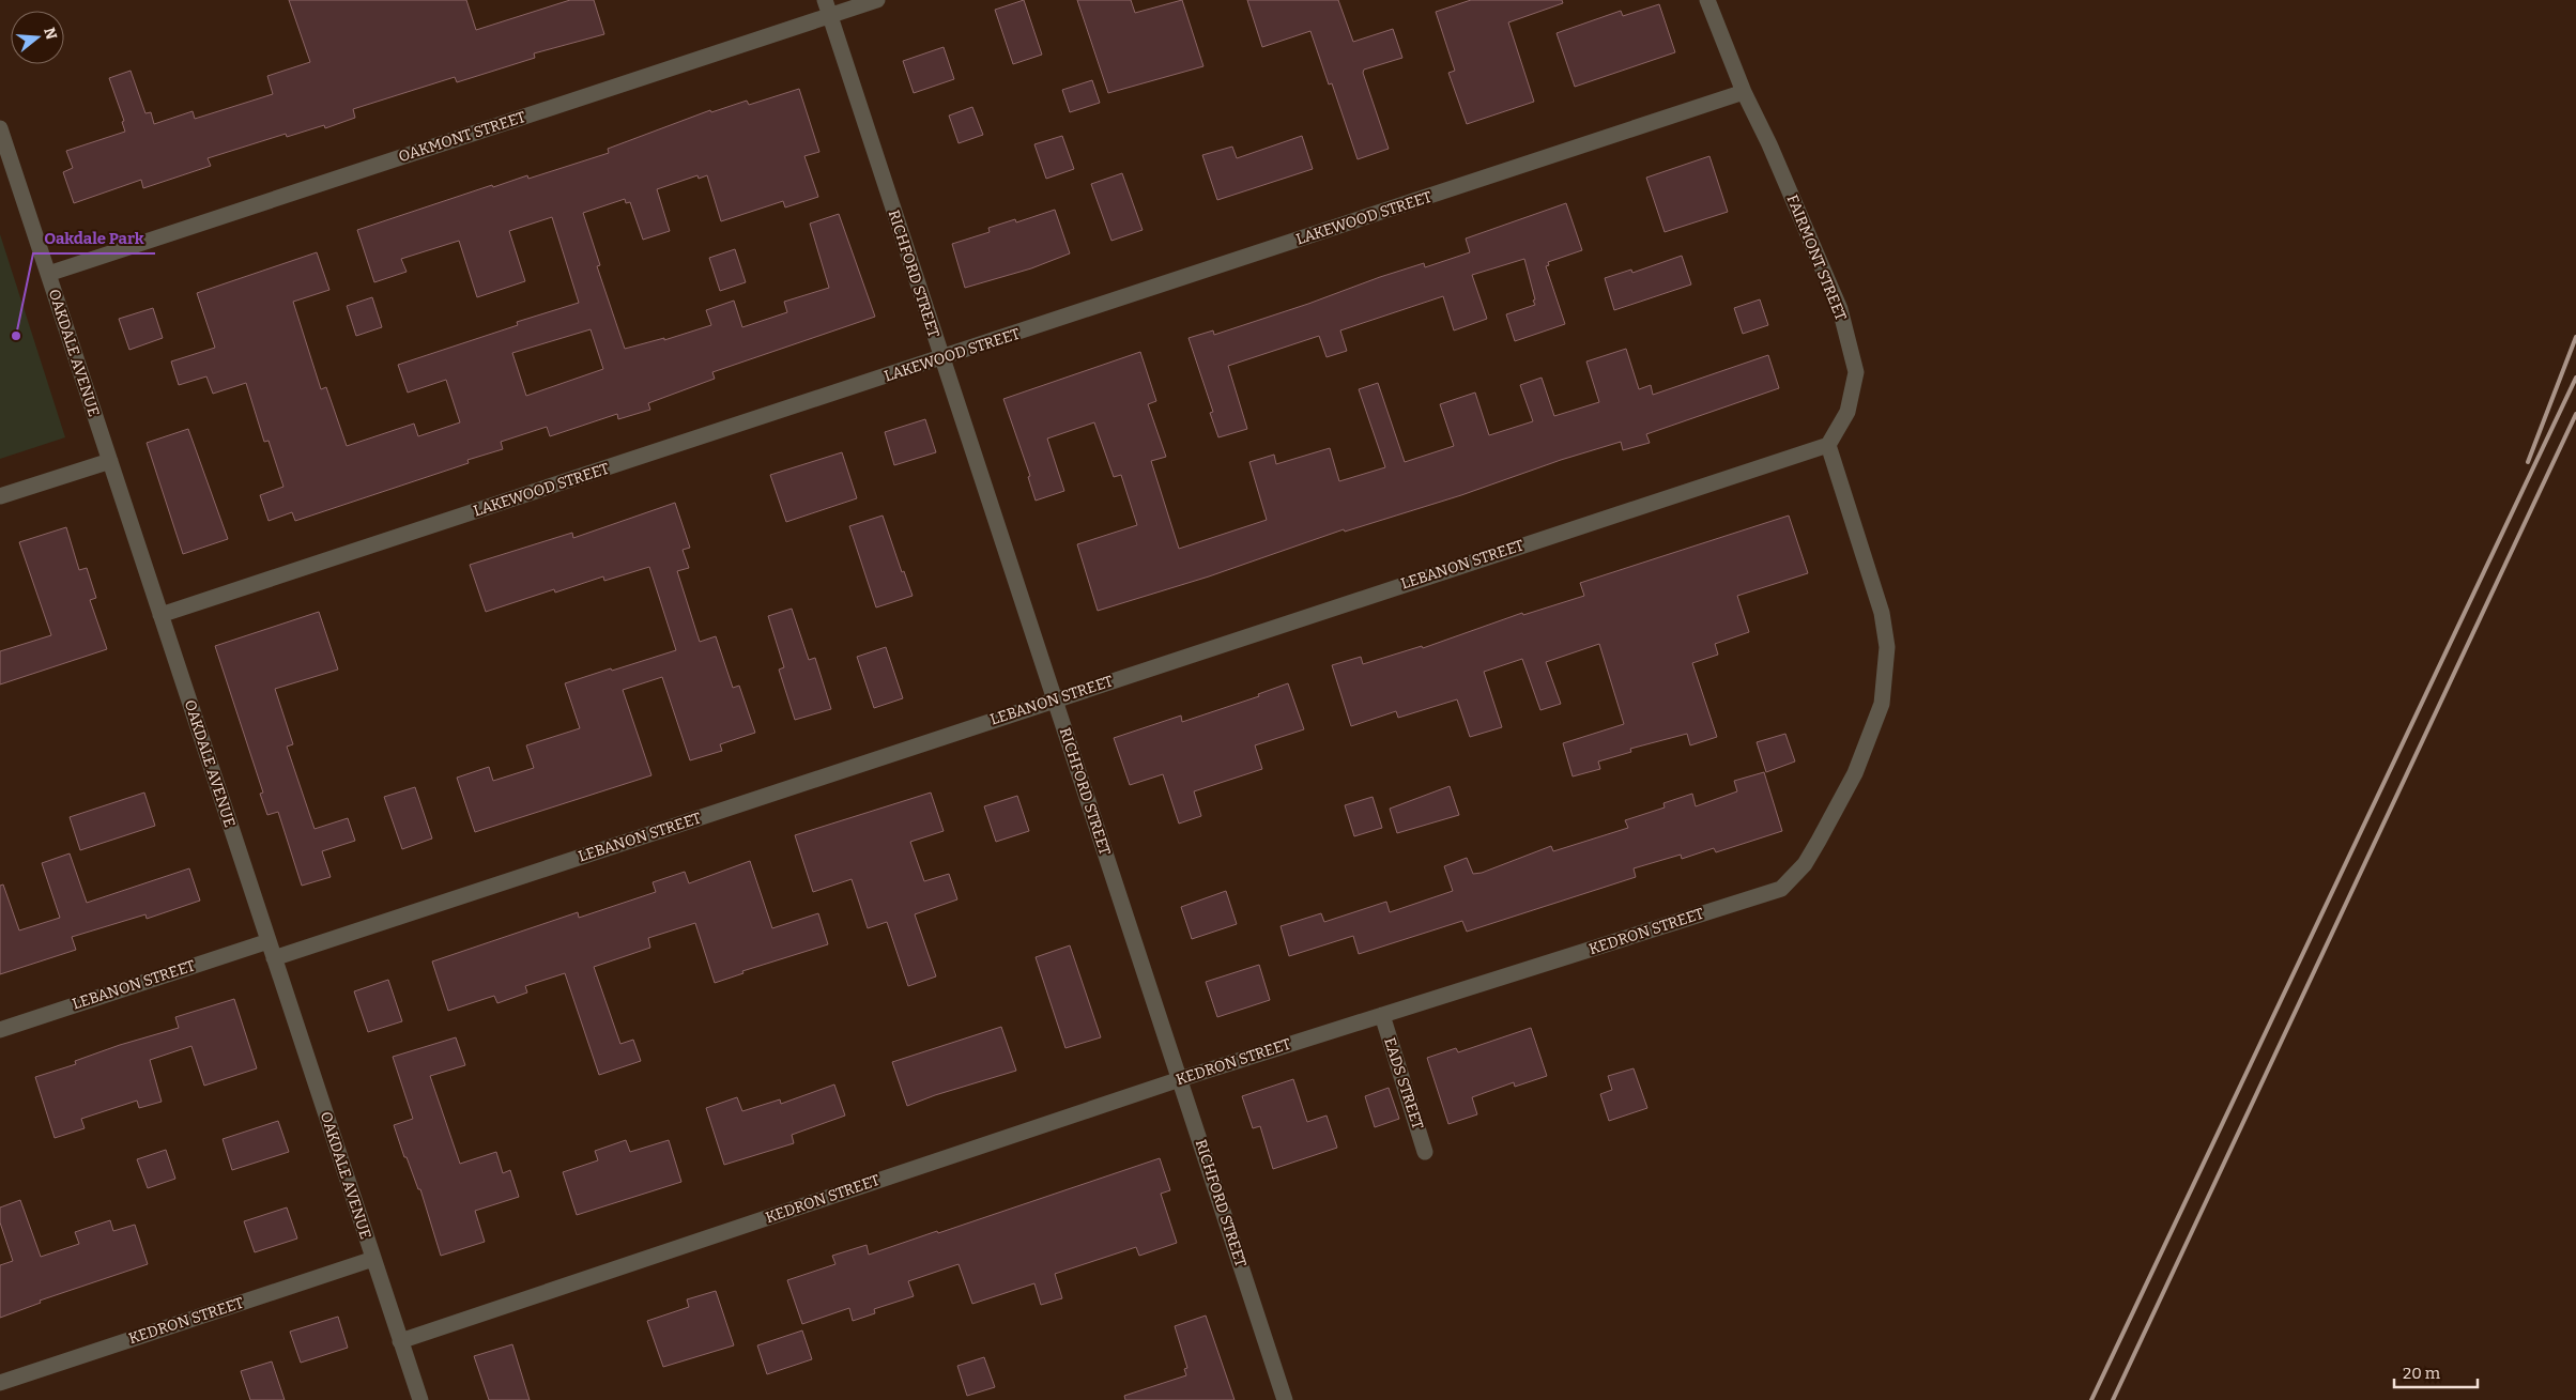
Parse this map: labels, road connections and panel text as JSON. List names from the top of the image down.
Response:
{
  "streets": {
    "street": [
      "OAKMONT STREET",
      "LAKEWOOD STREET",
      "FAIRMONT STREET",
      "RICHFORD STREET",
      "OAKDALE AVENUE",
      "LEBANON STREET",
      "KEDRON STREET",
      "EADS STREET"
    ]
  },
  "crossings": [
    ["OAKMONT STREET", "RICHFORD STREET"],
    ["OAKMONT STREET", "OAKDALE AVENUE"],
    ["LAKEWOOD STREET", "FAIRMONT STREET"],
    ["LAKEWOOD STREET", "RICHFORD STREET"],
    ["LAKEWOOD STREET", "OAKDALE AVENUE"],
    ["FAIRMONT STREET", "LEBANON STREET"],
    ["FAIRMONT STREET", "KEDRON STREET"],
    ["RICHFORD STREET", "LEBANON STREET"],
    ["RICHFORD STREET", "KEDRON STREET"],
    ["OAKDALE AVENUE", "LEBANON STREET"],
    ["OAKDALE AVENUE", "KEDRON STREET"],
    ["LEBANON STREET", "KEDRON STREET"],
    ["KEDRON STREET", "EADS STREET"]
  ],
  "places": ["Oakdale Park"],
  "scale_bar": "20 m",
  "north": "right"
}
